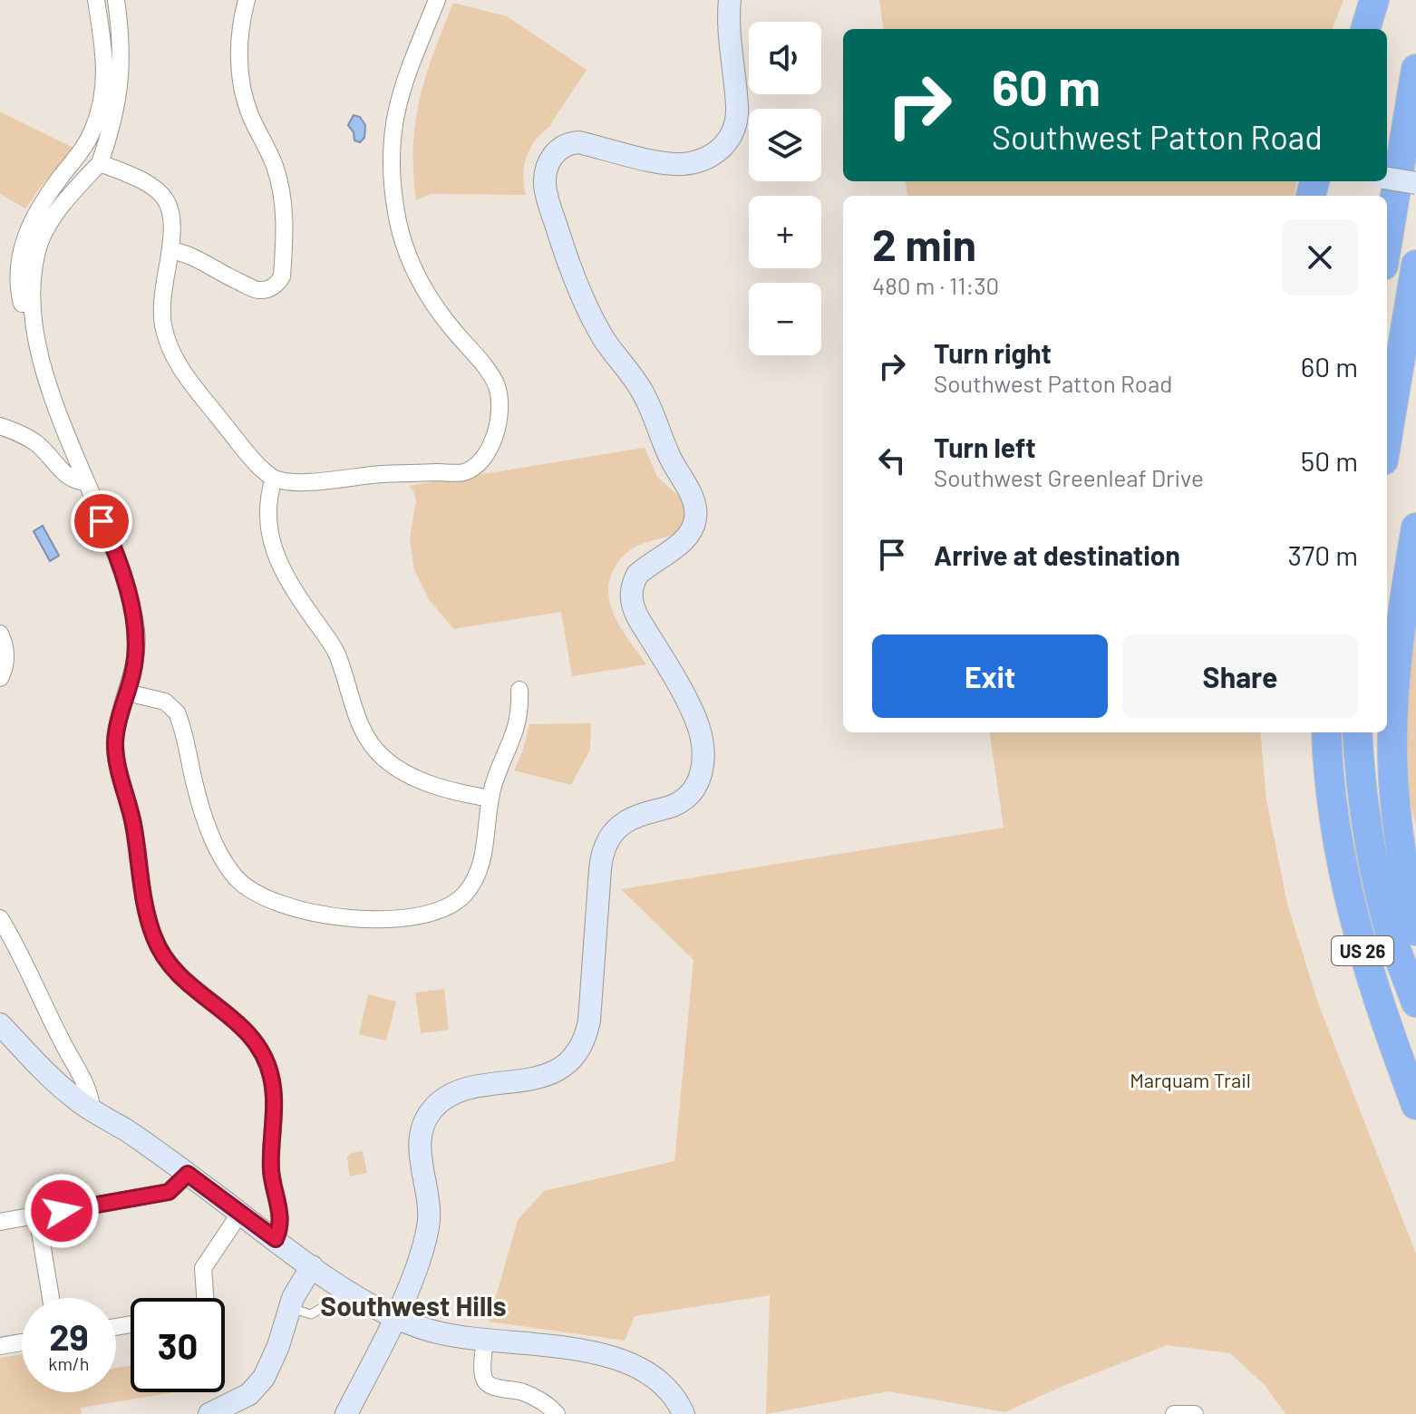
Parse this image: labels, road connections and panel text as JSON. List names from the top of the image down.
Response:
{
  "streets": {
    "highway": ["US 26"]
  },
  "districts": ["Southwest Hills"],
  "parks": ["Marquam Trail"],
  "page": {
    "map_buttons": ["+", "−"],
    "turn": ["60 m", "Southwest Patton Road"],
    "heading": ["2 min", "480 m · 11:30"],
    "list": [
      {
        "name": "Turn right",
        "note": "Southwest Patton Road",
        "value": "60 m"
      },
      {
        "name": "Turn left",
        "note": "Southwest Greenleaf Drive",
        "value": "50 m"
      },
      {
        "name": "Arrive at destination",
        "value": "370 m"
      }
    ],
    "buttons": ["Exit", "Share"],
    "speed": "29 km/h",
    "limit": "30"
  }
}
